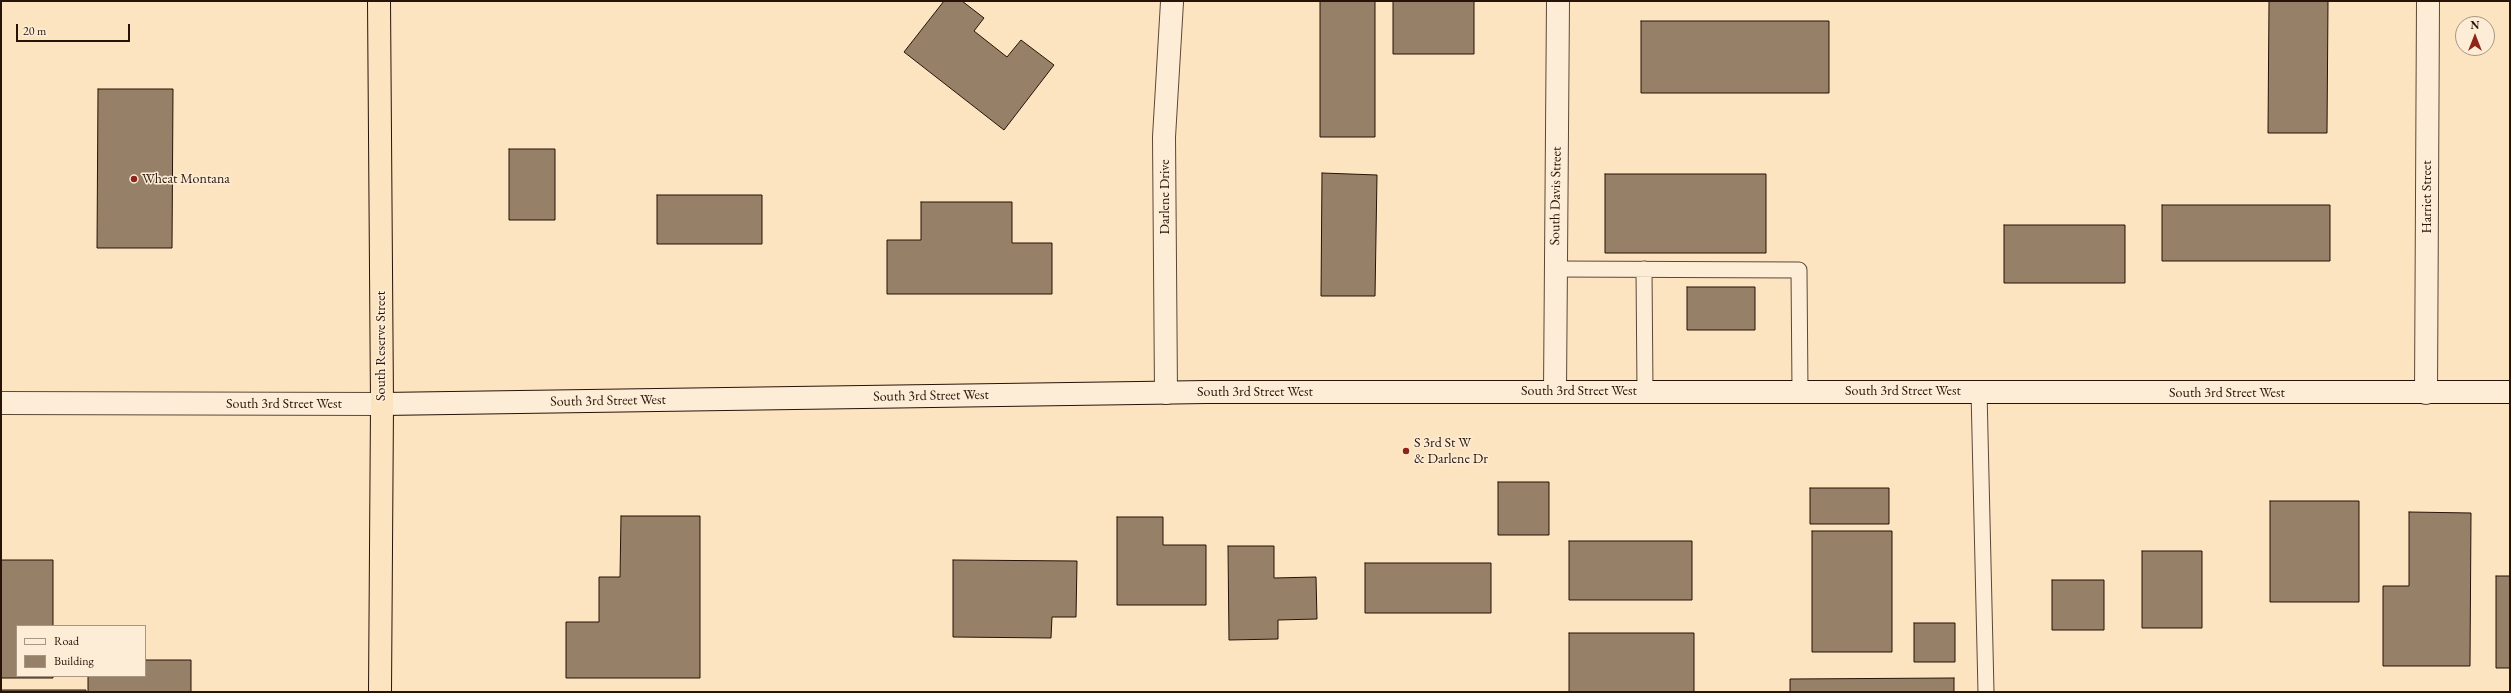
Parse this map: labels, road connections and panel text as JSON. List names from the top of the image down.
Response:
{
  "streets": {
    "highway": ["South Reserve Street"],
    "main road": [
      "South Davis Street",
      "Darlene Drive",
      "Harriet Street",
      "South 3rd Street West"
    ]
  },
  "crossings": [
    ["South Davis Street", "South 3rd Street West"],
    ["Darlene Drive", "South 3rd Street West"],
    ["Harriet Street", "South 3rd Street West"],
    ["South Reserve Street", "South 3rd Street West"]
  ],
  "places": ["Wheat Montana", "S 3rd St W & Darlene Dr"],
  "legend": ["Road", "Building"],
  "scale_bar": "20 m",
  "north": "top"
}
